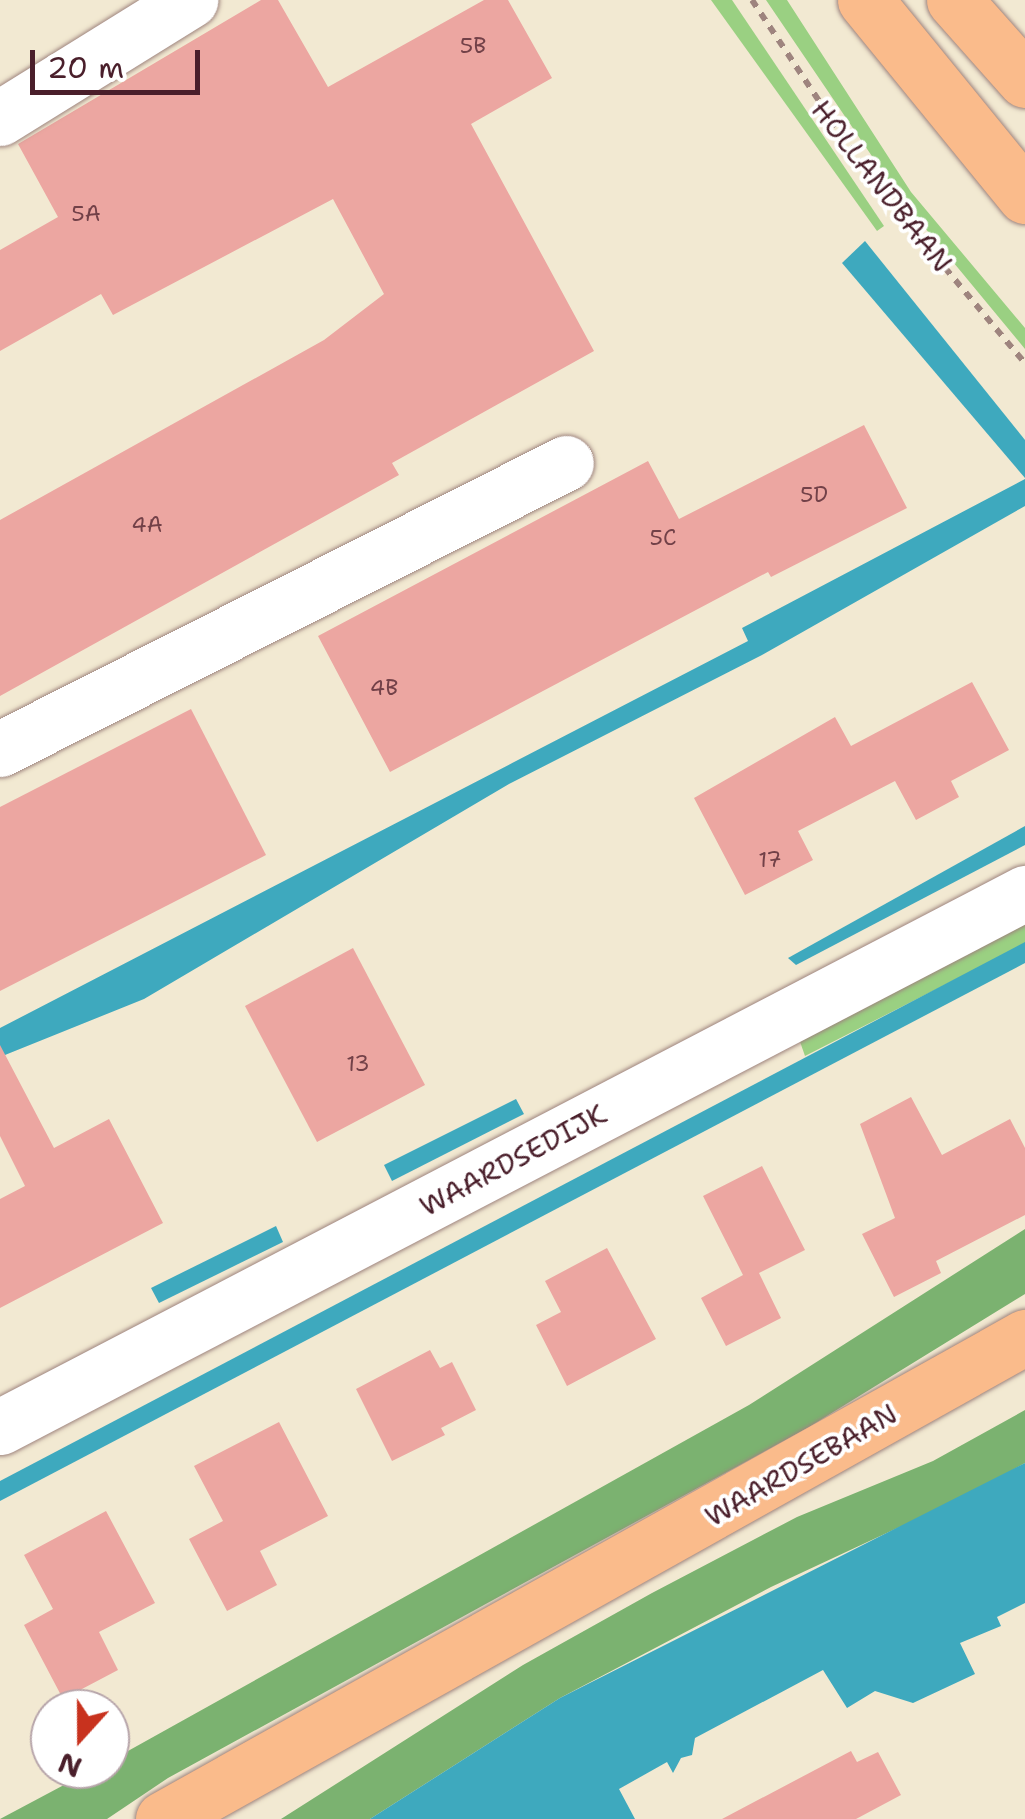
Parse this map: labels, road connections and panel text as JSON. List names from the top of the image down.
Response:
{
  "streets": {
    "main road": ["WAARDSEBAAN"],
    "street": ["WAARDSEDIJK"],
    "path": ["HOLLANDBAAN"]
  },
  "house_numbers": [
    "5B",
    "5A",
    "5D",
    "4A",
    "5C",
    "4B",
    "17",
    "13"
  ],
  "scale_bar": "20 m",
  "north": "bottom"
}
